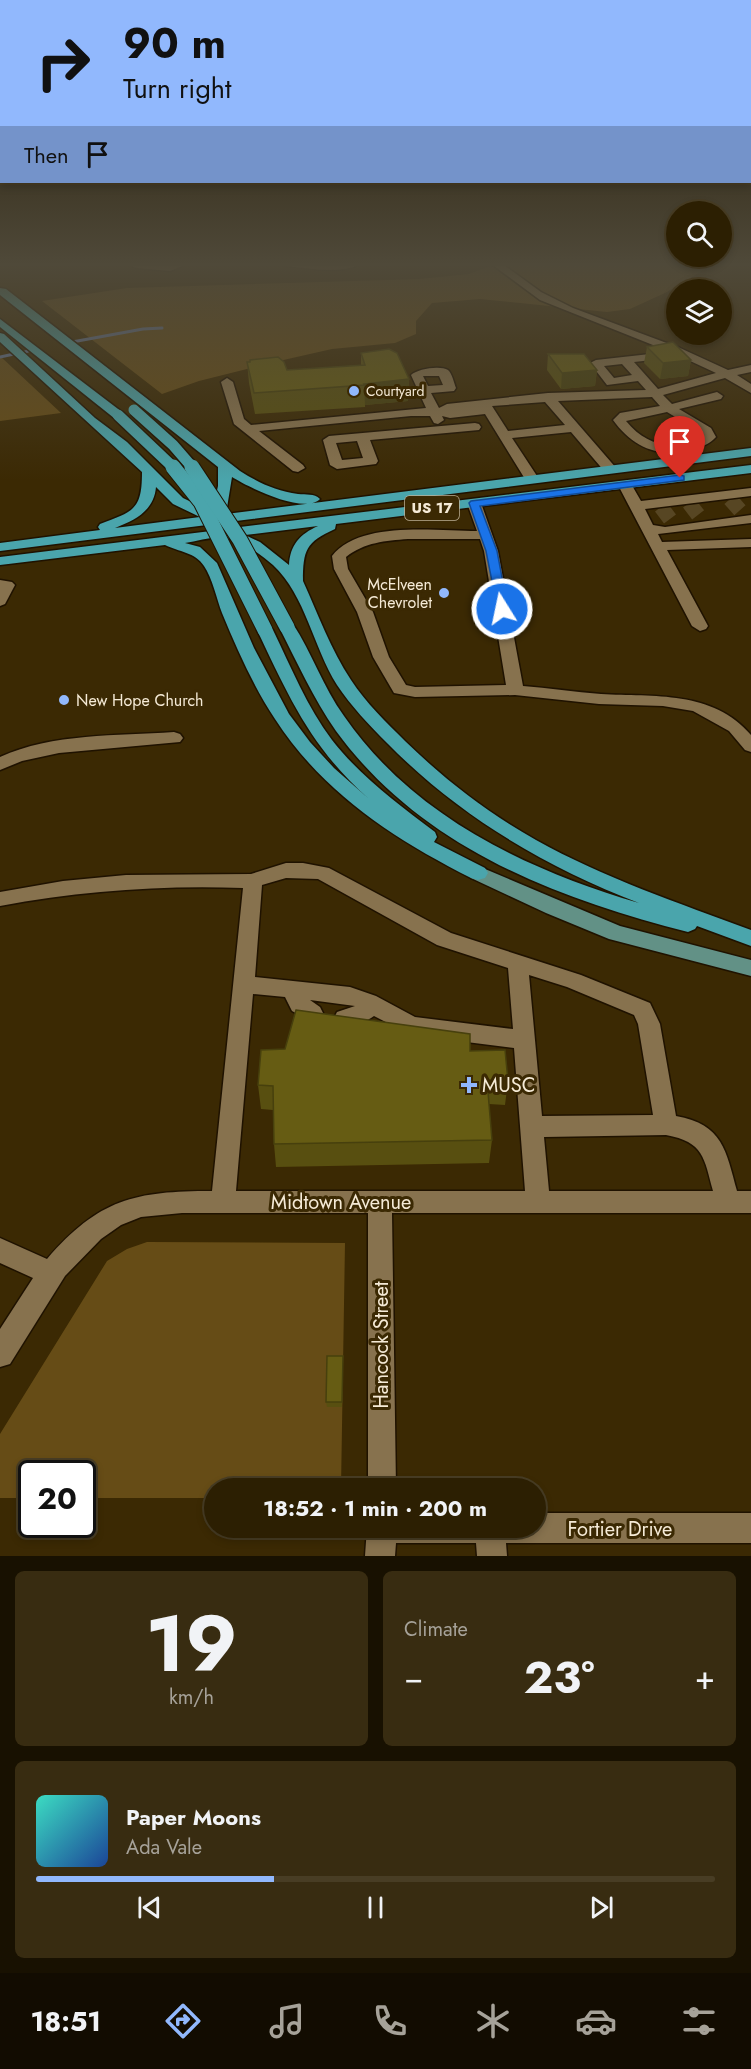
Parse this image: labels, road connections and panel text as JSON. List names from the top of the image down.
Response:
{
  "streets": {
    "highway": ["US 17"],
    "street": ["Midtown Avenue", "Hancock Street", "Fortier Drive"]
  },
  "crossings": [
    ["Midtown Avenue", "Hancock Street"]
  ],
  "places": {
    "other": ["Courtyard", "McElveen Chevrolet", "New Hope Church"],
    "health": ["MUSC"]
  },
  "page": {
    "turn": ["90 m", "Turn right"],
    "then": "Then",
    "limit": "20",
    "trip": "18:52 · 1 min · 200 m",
    "tile": [
      ["19", "km/h"],
      "Climate"
    ],
    "heat": ["−", "23°", "+"],
    "song": ["Paper Moons", "Ada Vale"],
    "tabs": "18:51"
  }
}
